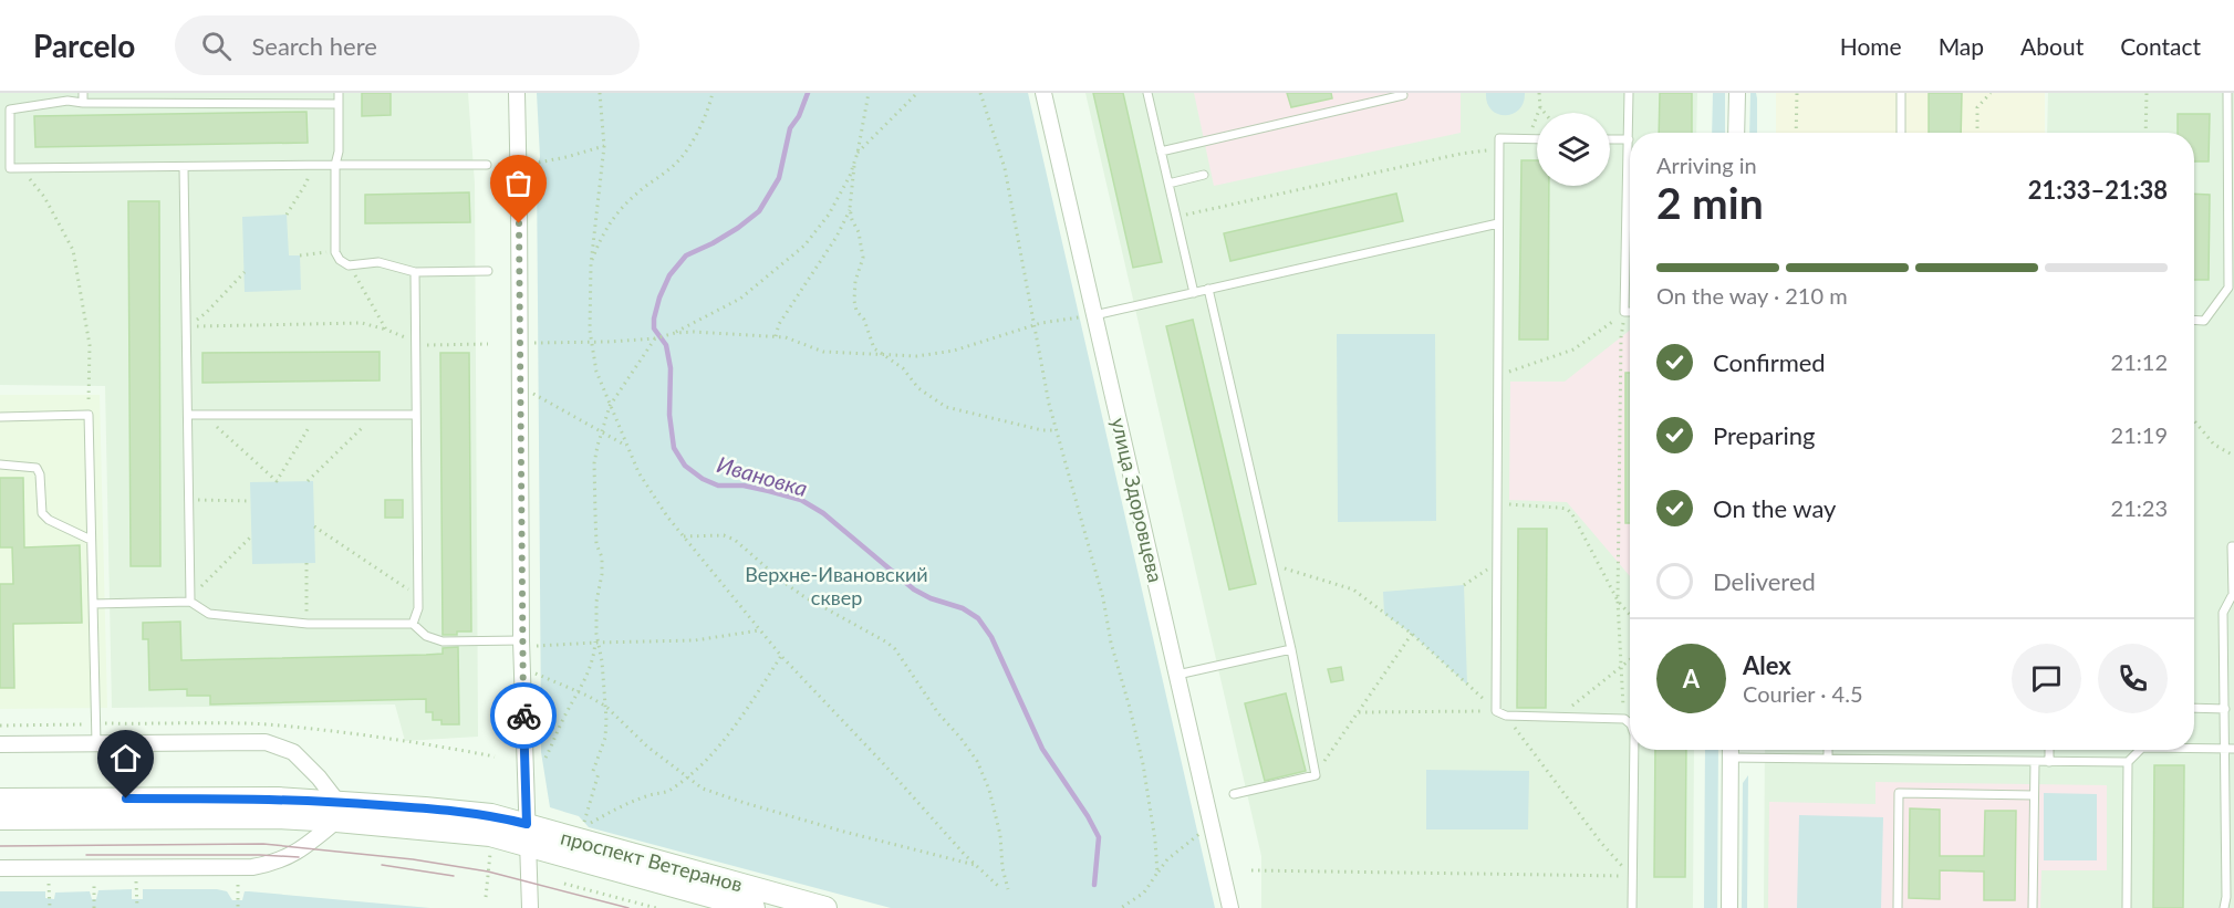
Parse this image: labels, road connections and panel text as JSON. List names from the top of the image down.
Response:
{
  "streets": {
    "main road": ["проспект Ветеранов"],
    "street": ["улица Здоровцева"]
  },
  "water": ["Ивановка"],
  "parks": ["Верхне-Ивановский сквер"],
  "page": {
    "header": "Parcelo",
    "search": "Search here",
    "nav": [
      "Home",
      "Map",
      "About",
      "Contact"
    ],
    "heading": ["2 min", "Arriving in", "21:33–21:38"],
    "panel": ["Alex", "Courier · 4.5"],
    "bar": "On the way · 210 m",
    "list": [
      ["Confirmed", "21:12"],
      ["Preparing", "21:19"],
      ["On the way", "21:23"],
      "Delivered"
    ],
    "round": "A"
  }
}
